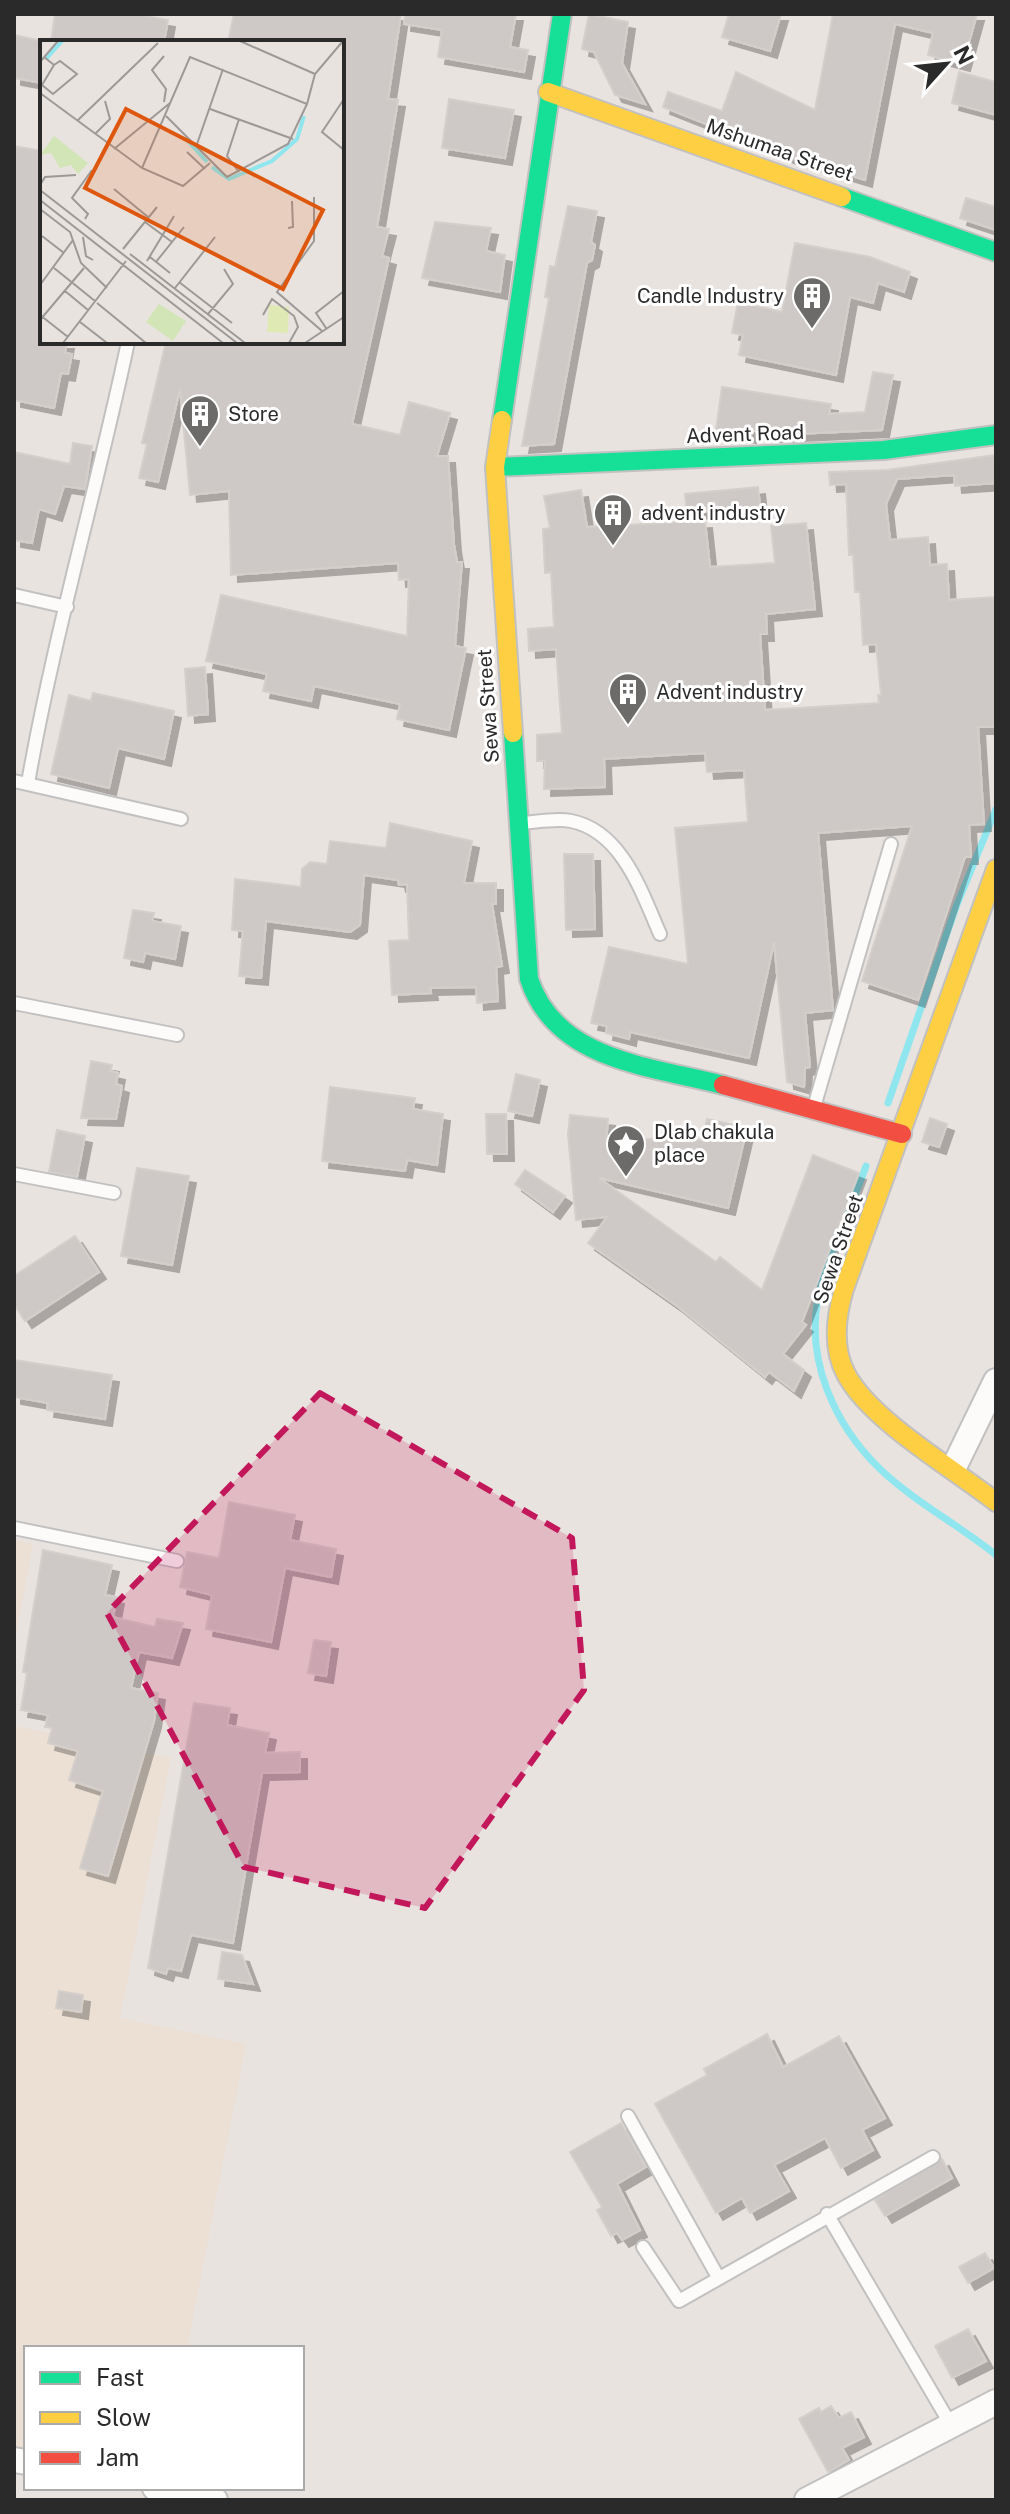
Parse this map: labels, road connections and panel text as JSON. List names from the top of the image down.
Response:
{
  "streets": {
    "street": ["Mshumaa Street", "Advent Road", "Sewa Street"]
  },
  "crossings": [
    ["Mshumaa Street", "Sewa Street"],
    ["Advent Road", "Sewa Street"]
  ],
  "places": {
    "building": [
      "Candle Industry",
      "Store",
      "advent industry",
      "Advent industry"
    ],
    "place": ["Dlab chakula place"]
  },
  "legend": ["Fast", "Slow", "Jam"],
  "north": "top right"
}
